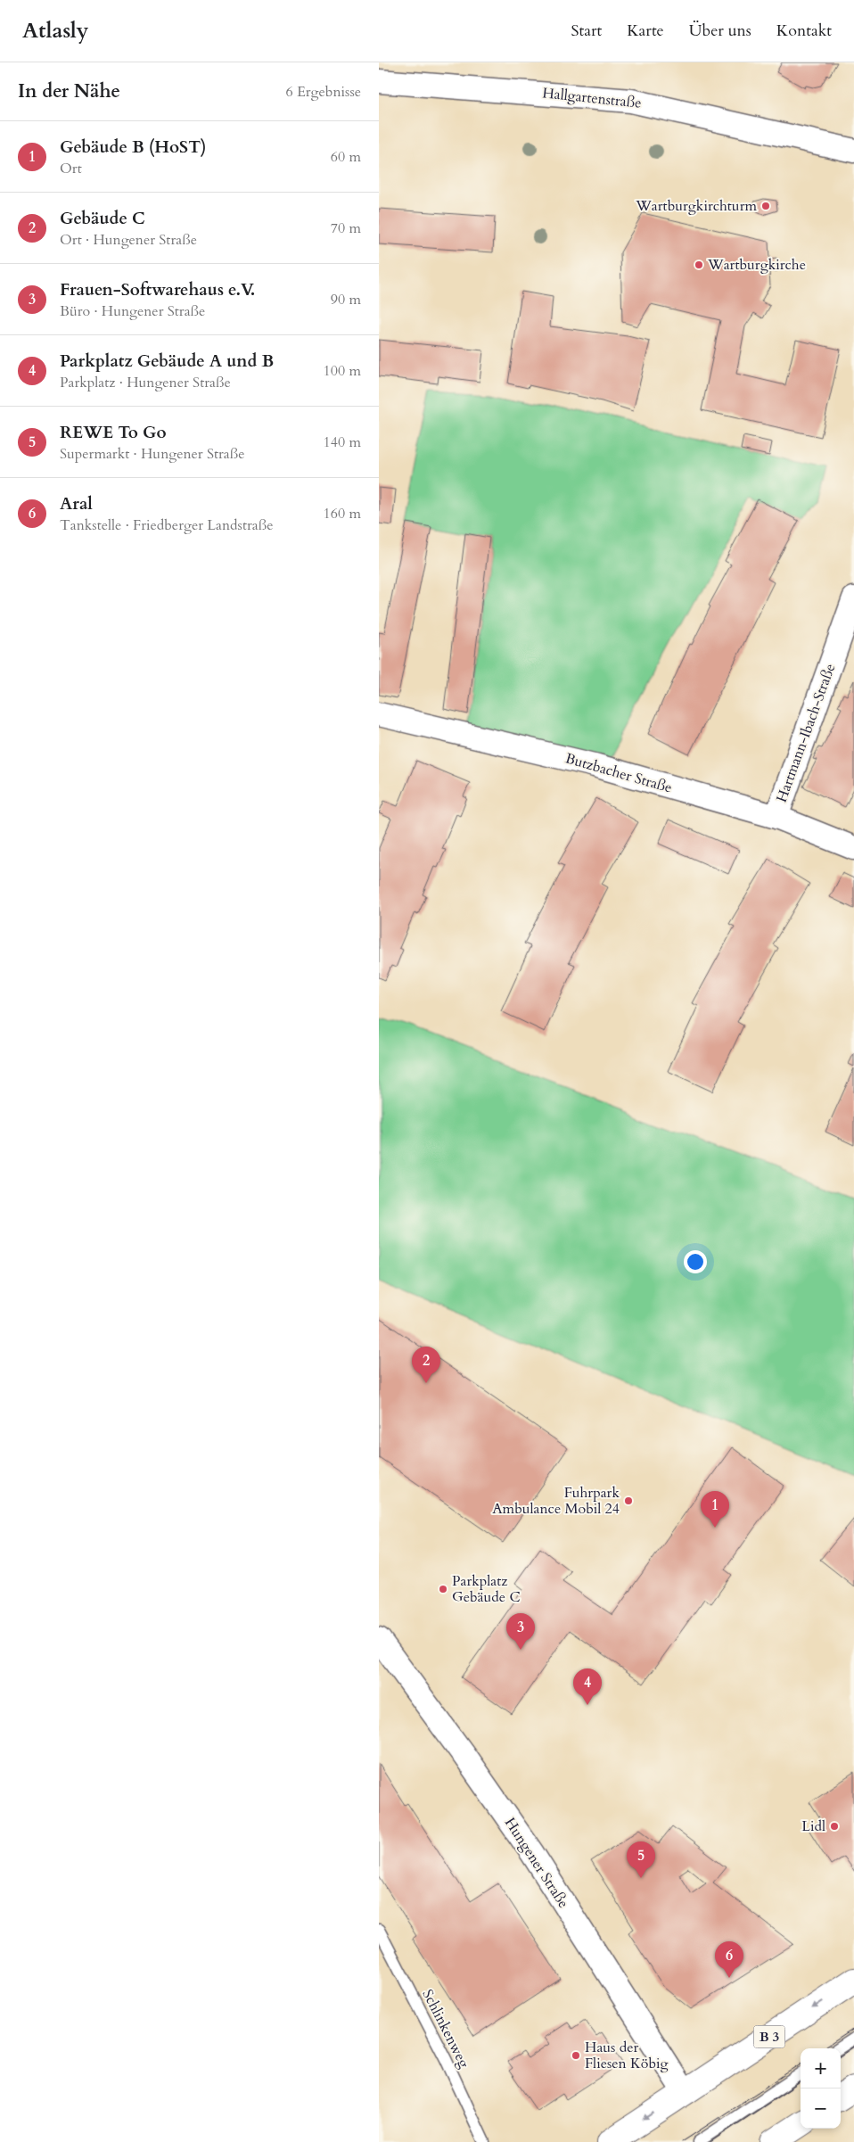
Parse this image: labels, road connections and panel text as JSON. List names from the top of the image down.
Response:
{
  "streets": {
    "main road": ["B 3"],
    "street": [
      "Hallgartenstraße",
      "Hartmann-Ibach-Straße",
      "Butzbacher Straße",
      "Hungener Straße"
    ],
    "lane": ["Schlinkenweg"]
  },
  "crossings": [
    ["Hartmann-Ibach-Straße", "Butzbacher Straße"],
    ["Hungener Straße", "B 3"]
  ],
  "places": [
    "Wartburgkirchturm",
    "Wartburgkirche",
    "Fuhrpark Ambulance Mobil 24",
    "Parkplatz Gebäude C",
    "Lidl",
    "Haus der Fliesen Köbig"
  ],
  "page": {
    "header": "Atlasly",
    "nav": [
      "Start",
      "Karte",
      "Über uns",
      "Kontakt"
    ],
    "heading": ["In der Nähe", "6 Ergebnisse"],
    "list": [
      {
        "mark": "1",
        "name": "Gebäude B (HoST)",
        "note": "Ort",
        "value": "60 m"
      },
      {
        "mark": "2",
        "name": "Gebäude C",
        "note": "Ort · Hungener Straße",
        "value": "70 m"
      },
      {
        "mark": "3",
        "name": "Frauen-Softwarehaus e.V.",
        "note": "Büro · Hungener Straße",
        "value": "90 m"
      },
      {
        "mark": "4",
        "name": "Parkplatz Gebäude A und B",
        "note": "Parkplatz · Hungener Straße",
        "value": "100 m"
      },
      {
        "mark": "5",
        "name": "REWE To Go",
        "note": "Supermarkt · Hungener Straße",
        "value": "140 m"
      },
      {
        "mark": "6",
        "name": "Aral",
        "note": "Tankstelle · Friedberger Landstraße",
        "value": "160 m"
      }
    ],
    "pins": [
      "2",
      "1",
      "3",
      "4",
      "5",
      "6"
    ],
    "map_buttons": ["+", "−"]
  }
}
